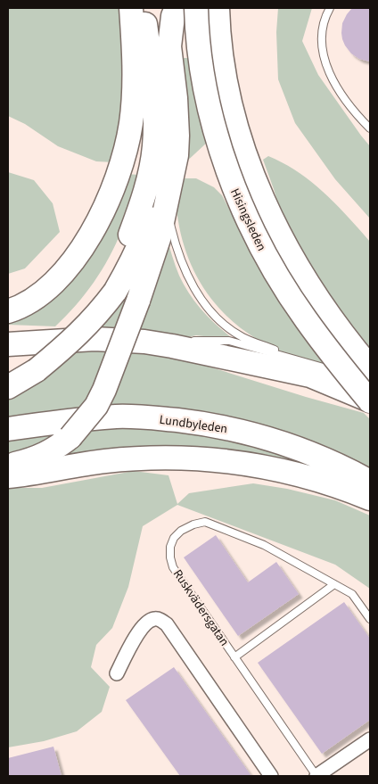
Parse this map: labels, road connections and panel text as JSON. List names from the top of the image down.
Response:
{
  "streets": {
    "highway": ["Hisingsleden", "Lundbyleden"],
    "street": ["Ruskvädersgatan"]
  }
}
